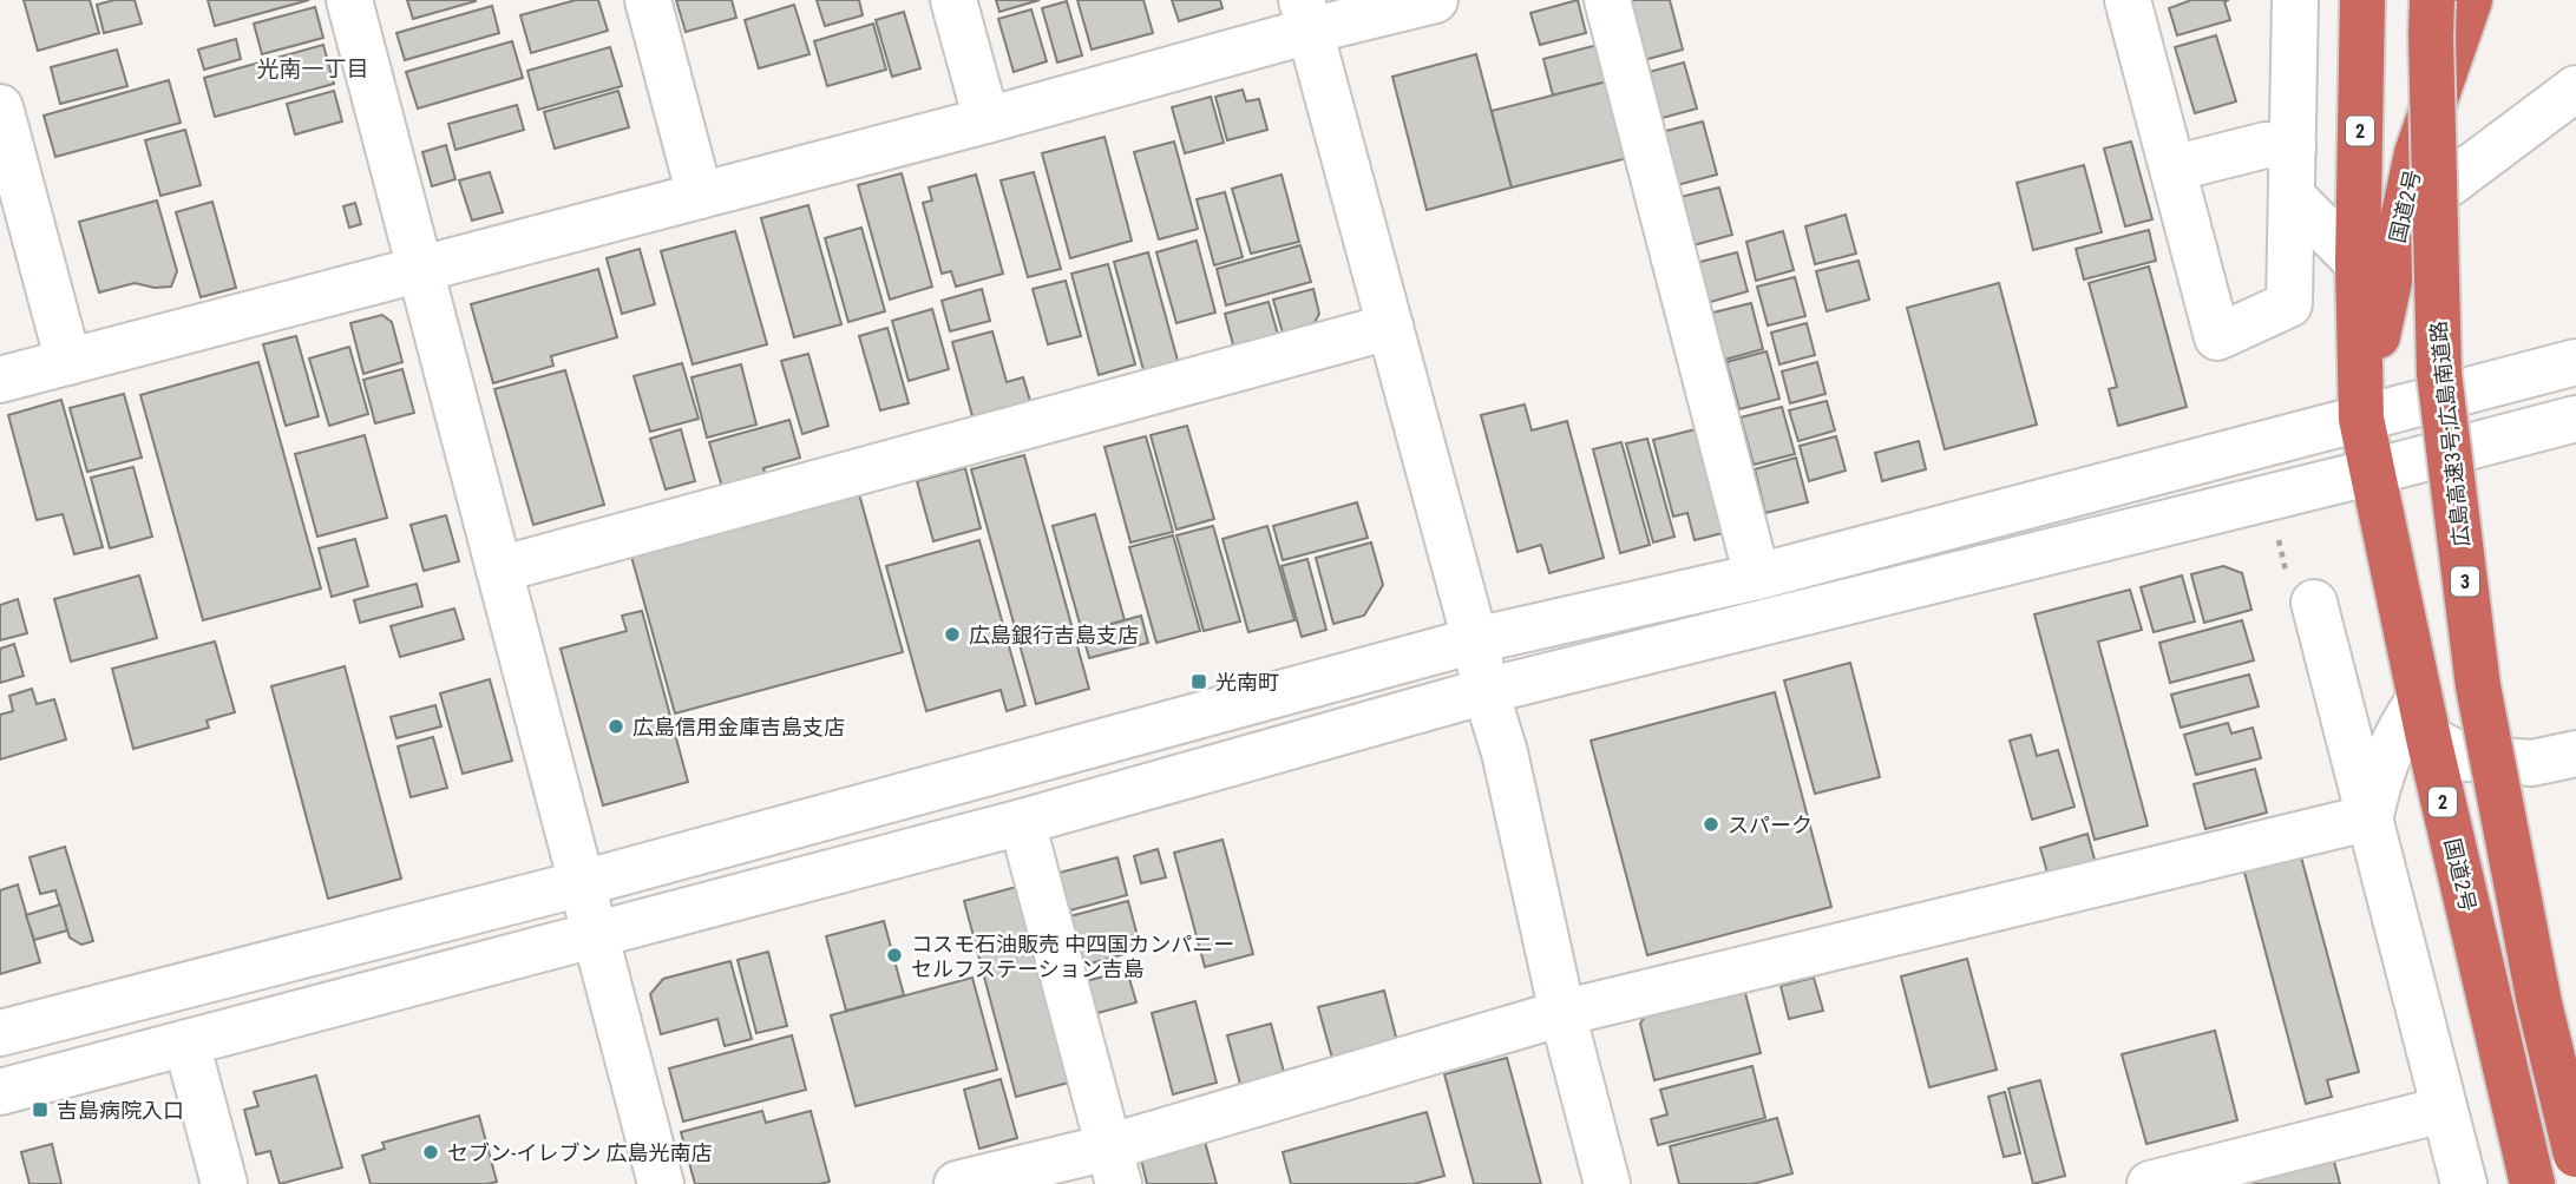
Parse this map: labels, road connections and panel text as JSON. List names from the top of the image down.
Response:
{
  "streets": {
    "highway": [
      "2",
      "国道2号",
      "広島高速3号;広島南道路",
      "3"
    ]
  },
  "districts": ["光南一丁目"],
  "places": {
    "other": [
      "広島銀行吉島支店",
      "広島信用金庫吉島支店",
      "スパーク",
      "コスモ石油販売 中四国カンパニー セルフステーション吉島",
      "セブン-イレブン 広島光南店"
    ],
    "transit": ["光南町", "吉島病院入口"]
  }
}
